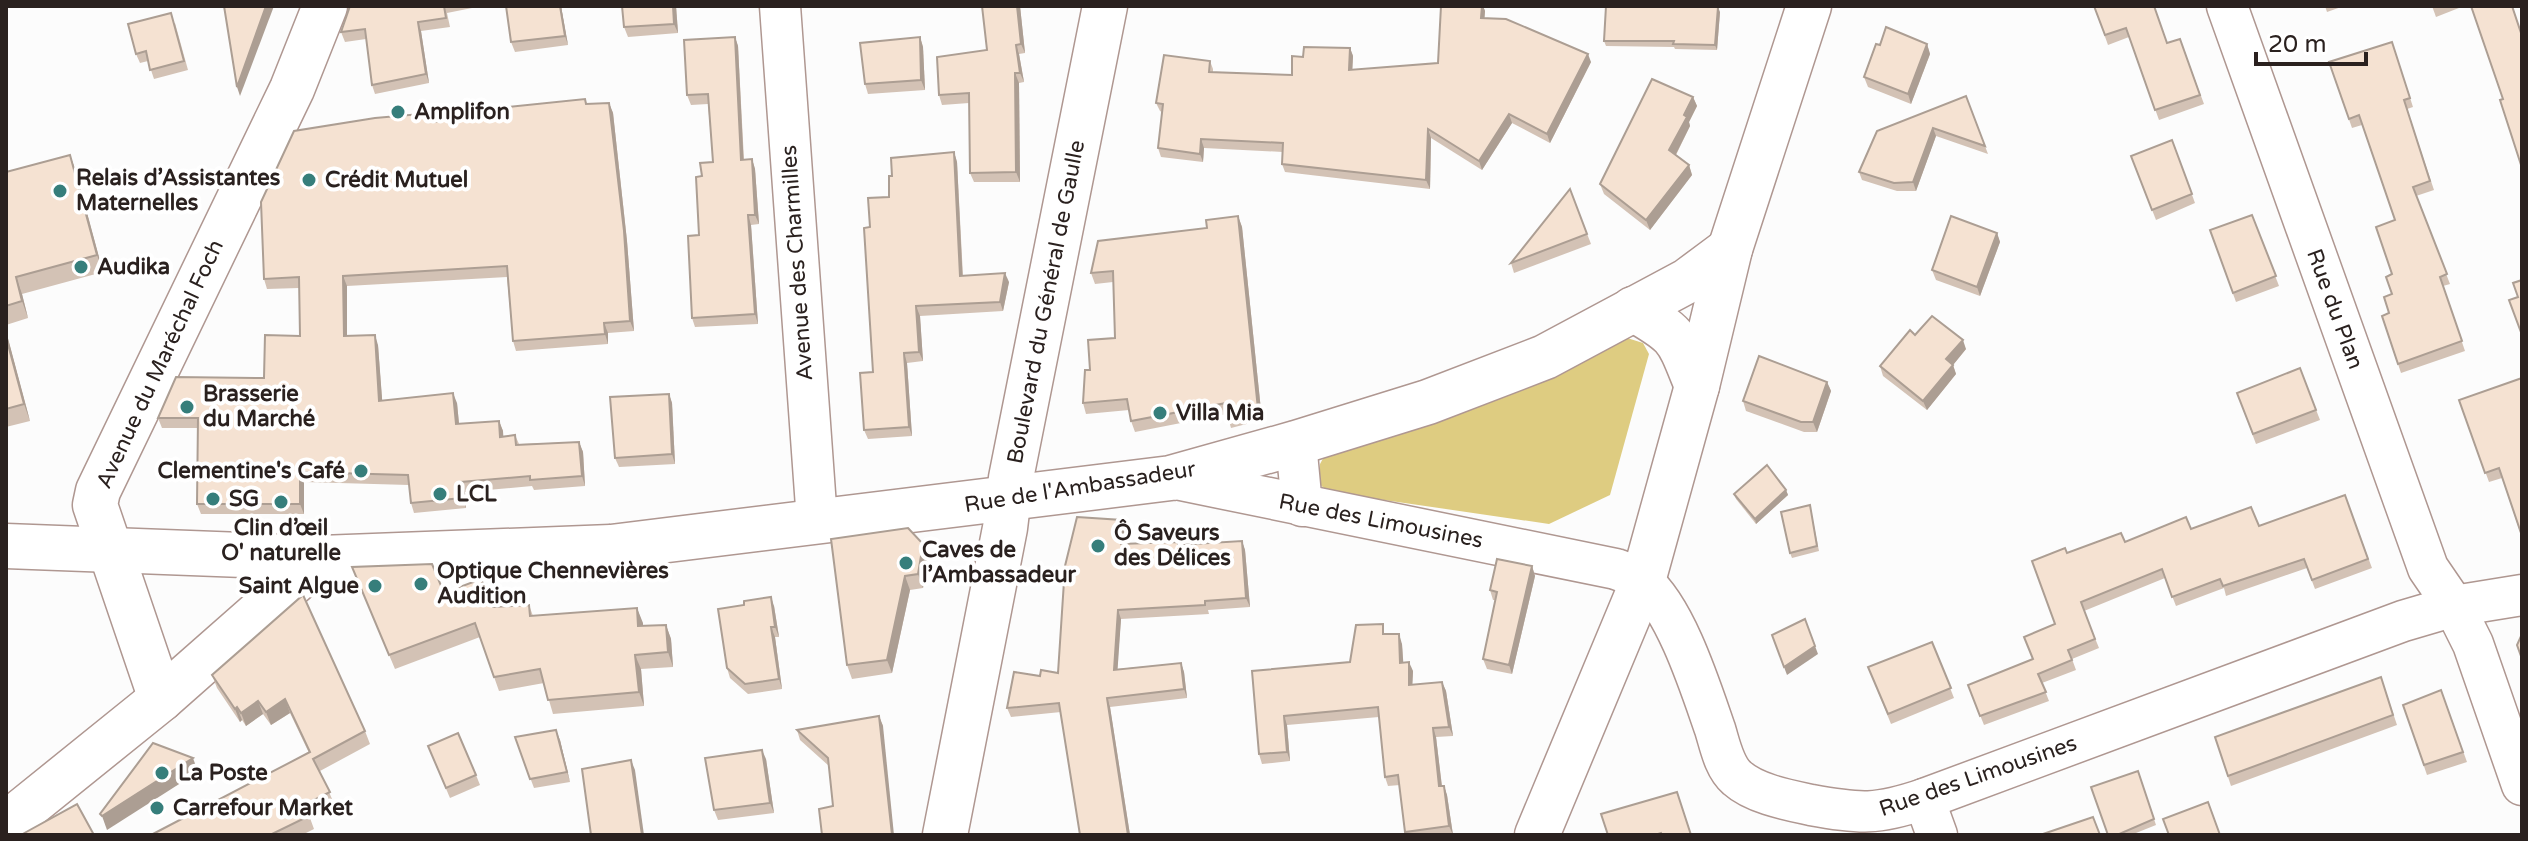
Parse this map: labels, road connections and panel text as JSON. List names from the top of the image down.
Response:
{
  "streets": {
    "main road": ["Boulevard du Général de Gaulle", "Avenue du Maréchal Foch", "Rue de l'Ambassadeur"],
    "street": ["Avenue des Charmilles", "Rue du Plan", "Rue des Limousines"]
  },
  "crossings": [
    ["Avenue des Charmilles", "Rue de l'Ambassadeur"],
    ["Boulevard du Général de Gaulle", "Rue de l'Ambassadeur"],
    ["Rue du Plan", "Rue des Limousines"],
    ["Avenue du Maréchal Foch", "Rue de l'Ambassadeur"],
    ["Rue de l'Ambassadeur", "Rue des Limousines"]
  ],
  "places": [
    "Amplifon",
    "Crédit Mutuel",
    "Relais d’Assistantes Maternelles",
    "Audika",
    "Brasserie du Marché",
    "Villa Mia",
    "Clementine's Café",
    "LCL",
    "SG",
    "Clin d’œil O' naturelle",
    "Ô Saveurs des Délices",
    "Caves de l’Ambassadeur",
    "Optique Chennevières Audition",
    "Saint Algue",
    "La Poste",
    "Carrefour Market"
  ],
  "scale_bar": "20 m"
}
